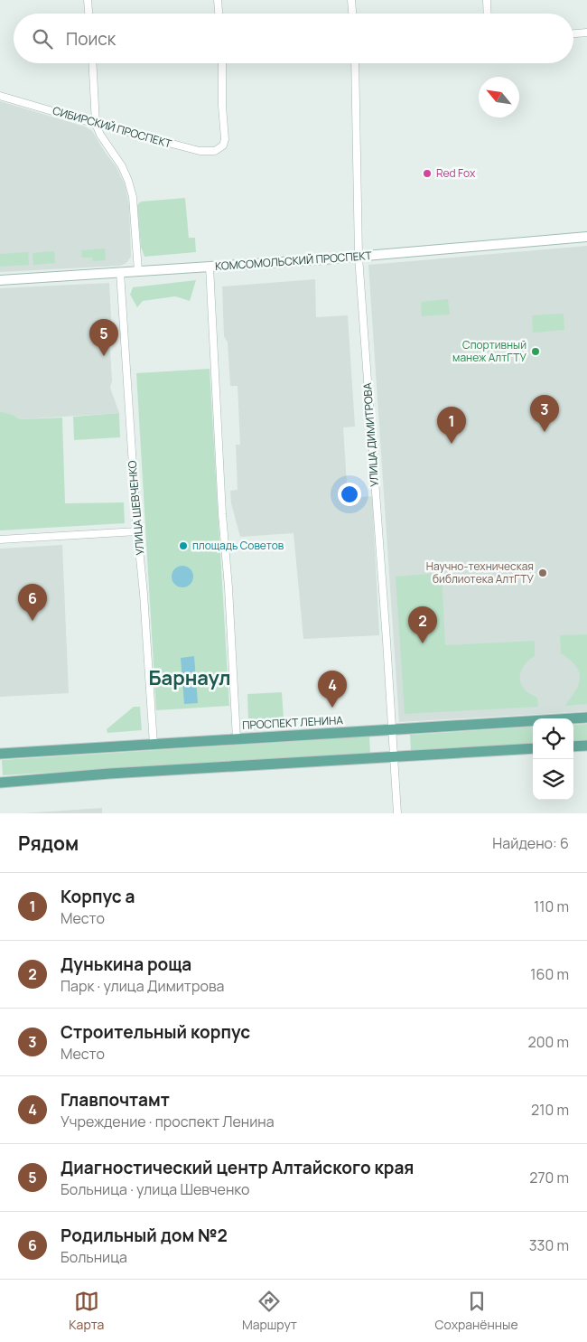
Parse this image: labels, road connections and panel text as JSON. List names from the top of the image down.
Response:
{
  "streets": {
    "main road": ["КОМСОМОЛЬСКИЙ ПРОСПЕКТ", "ПРОСПЕКТ ЛЕНИНА"],
    "street": ["СИБИРСКИЙ ПРОСПЕКТ", "УЛИЦА ДИМИТРОВА", "УЛИЦА ШЕВЧЕНКО"]
  },
  "crossings": [
    ["КОМСОМОЛЬСКИЙ ПРОСПЕКТ", "УЛИЦА ДИМИТРОВА"],
    ["КОМСОМОЛЬСКИЙ ПРОСПЕКТ", "УЛИЦА ШЕВЧЕНКО"],
    ["УЛИЦА ДИМИТРОВА", "ПРОСПЕКТ ЛЕНИНА"],
    ["УЛИЦА ШЕВЧЕНКО", "ПРОСПЕКТ ЛЕНИНА"]
  ],
  "districts": ["Барнаул"],
  "places": [
    "Red Fox",
    "Спортивный манеж АлтГТУ",
    "площадь Советов",
    "Научно-техническая библиотека АлтГТУ"
  ],
  "north": "top left",
  "page": {
    "search": "Поиск",
    "pins": [
      "5",
      "3",
      "1",
      "6",
      "2",
      "4"
    ],
    "heading": ["Рядом", "Найдено: 6"],
    "list": [
      {
        "mark": "1",
        "name": "Корпус а",
        "note": "Место",
        "value": "110 m"
      },
      {
        "mark": "2",
        "name": "Дунькина роща",
        "note": "Парк · улица Димитрова",
        "value": "160 m"
      },
      {
        "mark": "3",
        "name": "Строительный корпус",
        "note": "Место",
        "value": "200 m"
      },
      {
        "mark": "4",
        "name": "Главпочтамт",
        "note": "Учреждение · проспект Ленина",
        "value": "210 m"
      },
      {
        "mark": "5",
        "name": "Диагностический центр Алтайского края",
        "note": "Больница · улица Шевченко",
        "value": "270 m"
      },
      {
        "mark": "6",
        "name": "Родильный дом №2",
        "note": "Больница",
        "value": "330 m"
      }
    ],
    "nav": ["Карта", "Маршрут", "Сохранённые"]
  }
}
